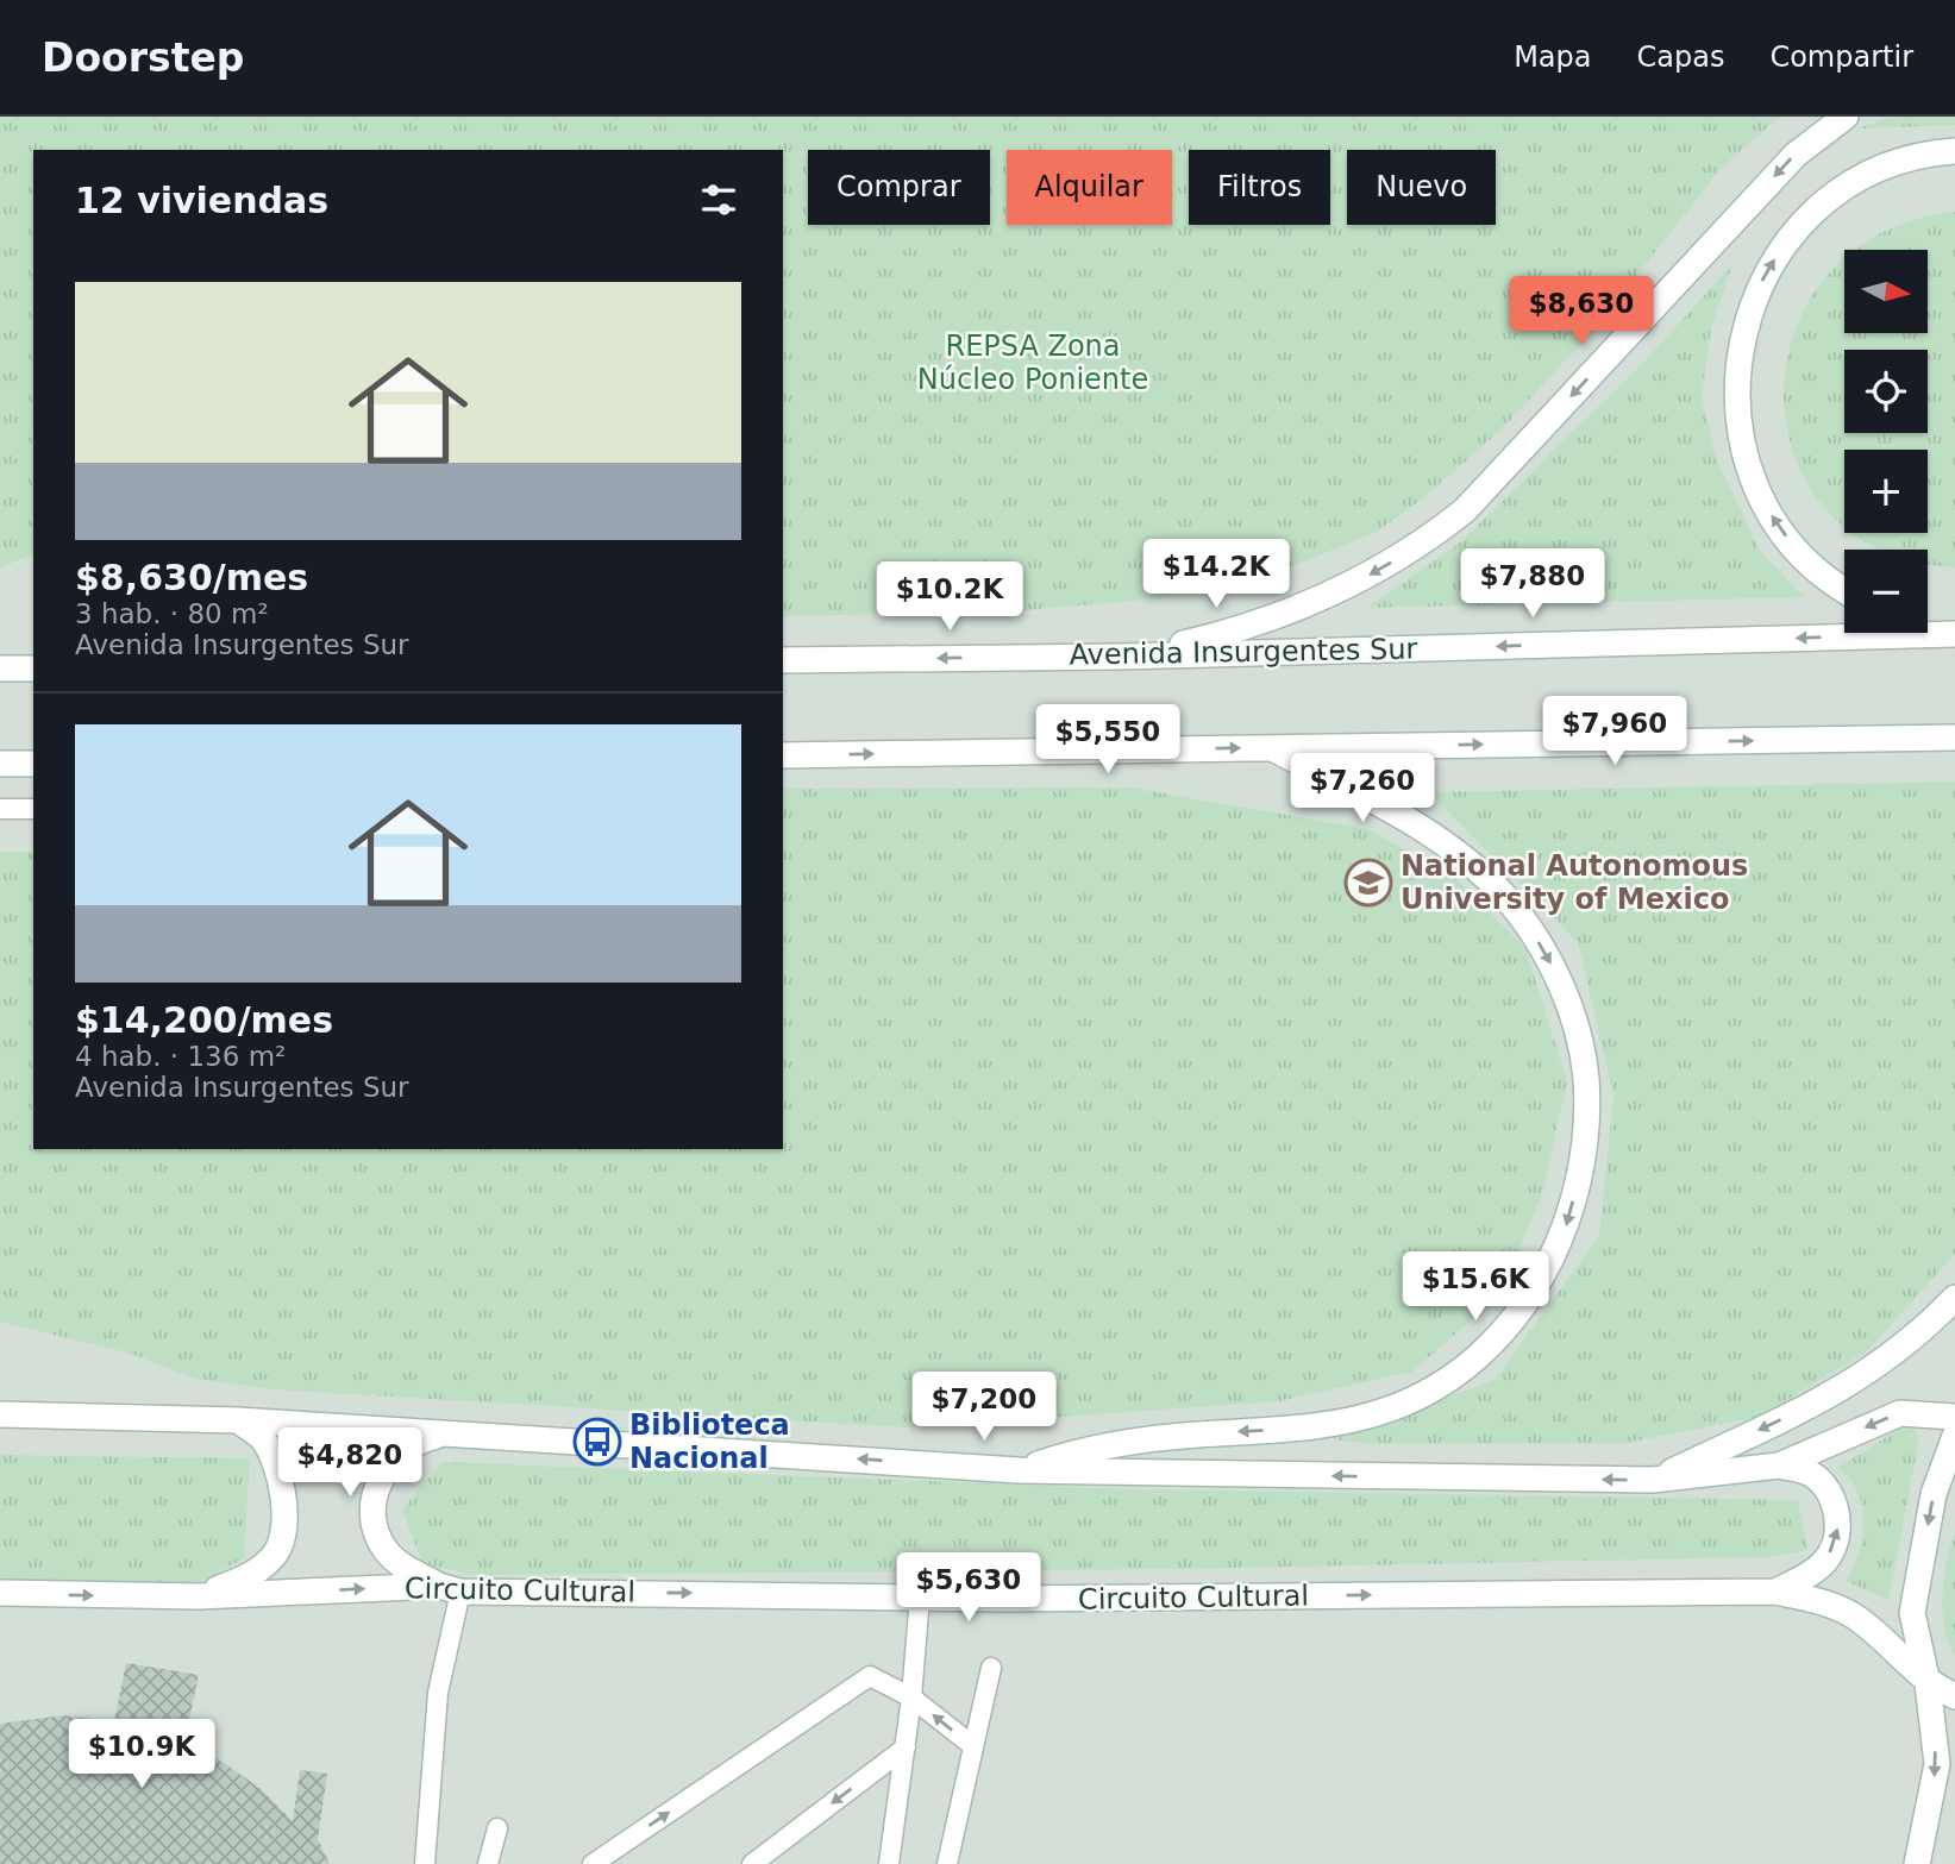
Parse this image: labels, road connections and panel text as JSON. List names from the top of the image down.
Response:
{
  "streets": {
    "street": ["Avenida Insurgentes Sur", "Circuito Cultural"]
  },
  "parks": ["REPSA Zona Núcleo Poniente"],
  "places": {
    "school or university": ["National Autonomous University of Mexico"],
    "bus stop": ["Biblioteca Nacional"]
  },
  "north": "right",
  "page": {
    "header": "Doorstep",
    "nav": ["Mapa", "Capas", "Compartir"],
    "chip": [
      "Comprar",
      "Alquilar",
      "Filtros",
      "Nuevo"
    ],
    "heading": "12 viviendas",
    "map_buttons": ["+", "−"],
    "list": [
      {
        "name": "$8,630/mes",
        "note": "3 hab. · 80 m² · Avenida Insurgentes Sur"
      },
      {
        "name": "$14,200/mes",
        "note": "4 hab. · 136 m² · Avenida Insurgentes Sur"
      }
    ],
    "price": [
      "$8,630",
      "$14.2K",
      "$7,880",
      "$10.2K",
      "$7,960",
      "$5,550",
      "$7,260",
      "$15.6K",
      "$7,200",
      "$4,820",
      "$5,630",
      "$10.9K"
    ]
  }
}
